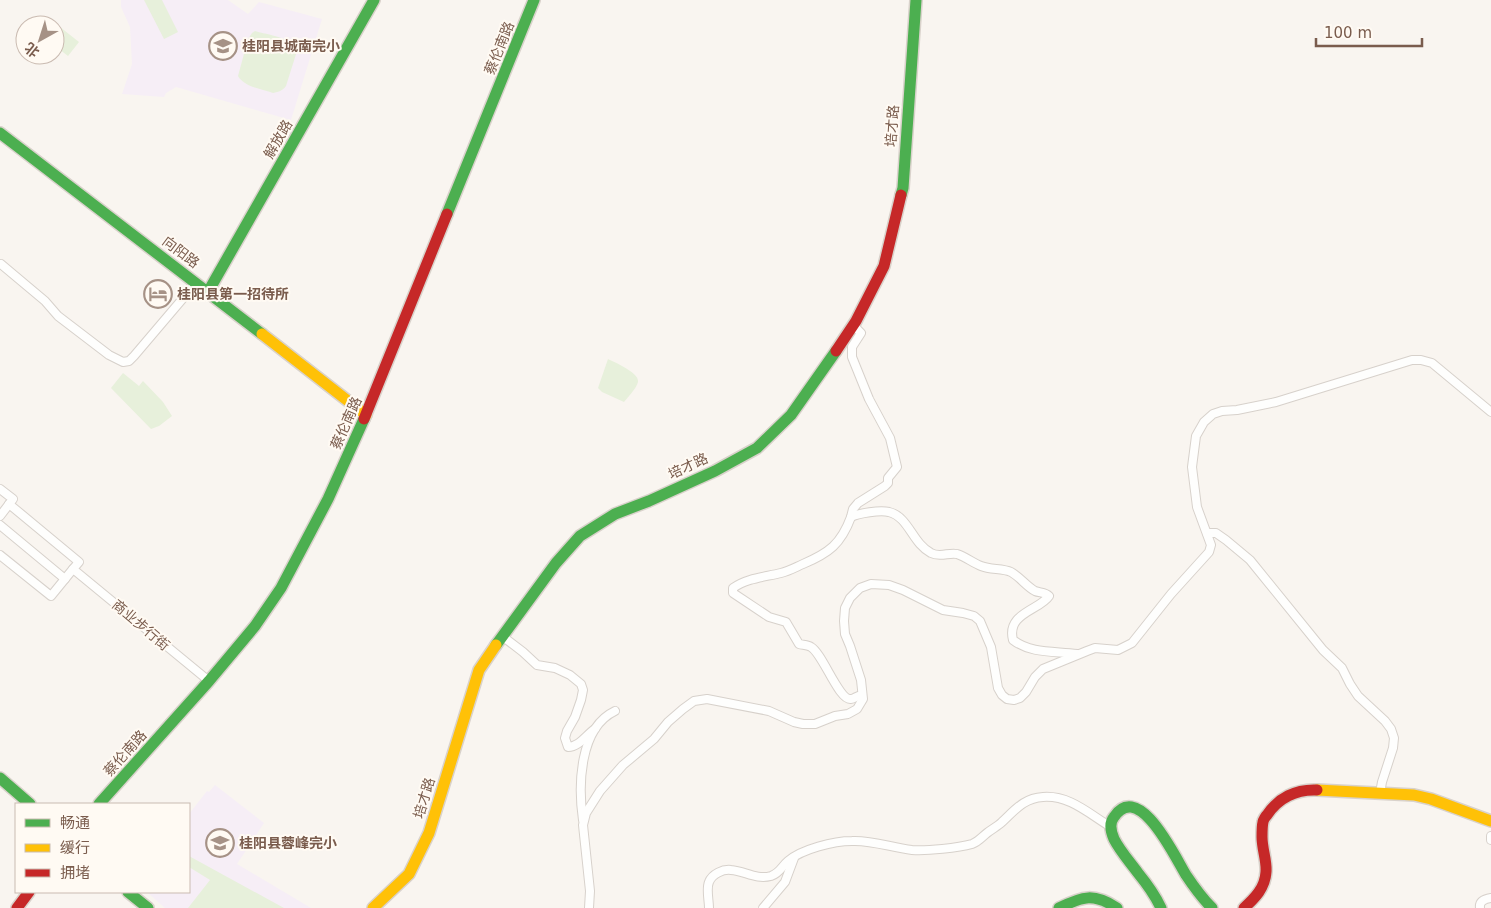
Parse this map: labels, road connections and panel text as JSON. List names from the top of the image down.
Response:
{
  "streets": {
    "street": [
      "蔡伦南路",
      "培才路",
      "解放路",
      "向阳路",
      "商业步行街"
    ]
  },
  "crossings": [
    ["蔡伦南路", "向阳路"],
    ["蔡伦南路", "商业步行街"],
    ["解放路", "向阳路"]
  ],
  "places": {
    "school or university": ["桂阳县城南完小", "桂阳县蓉峰完小"],
    "hotel": ["桂阳县第一招待所"]
  },
  "legend": ["畅通", "缓行", "拥堵"],
  "scale_bar": "100 m",
  "north": "bottom left"
}
